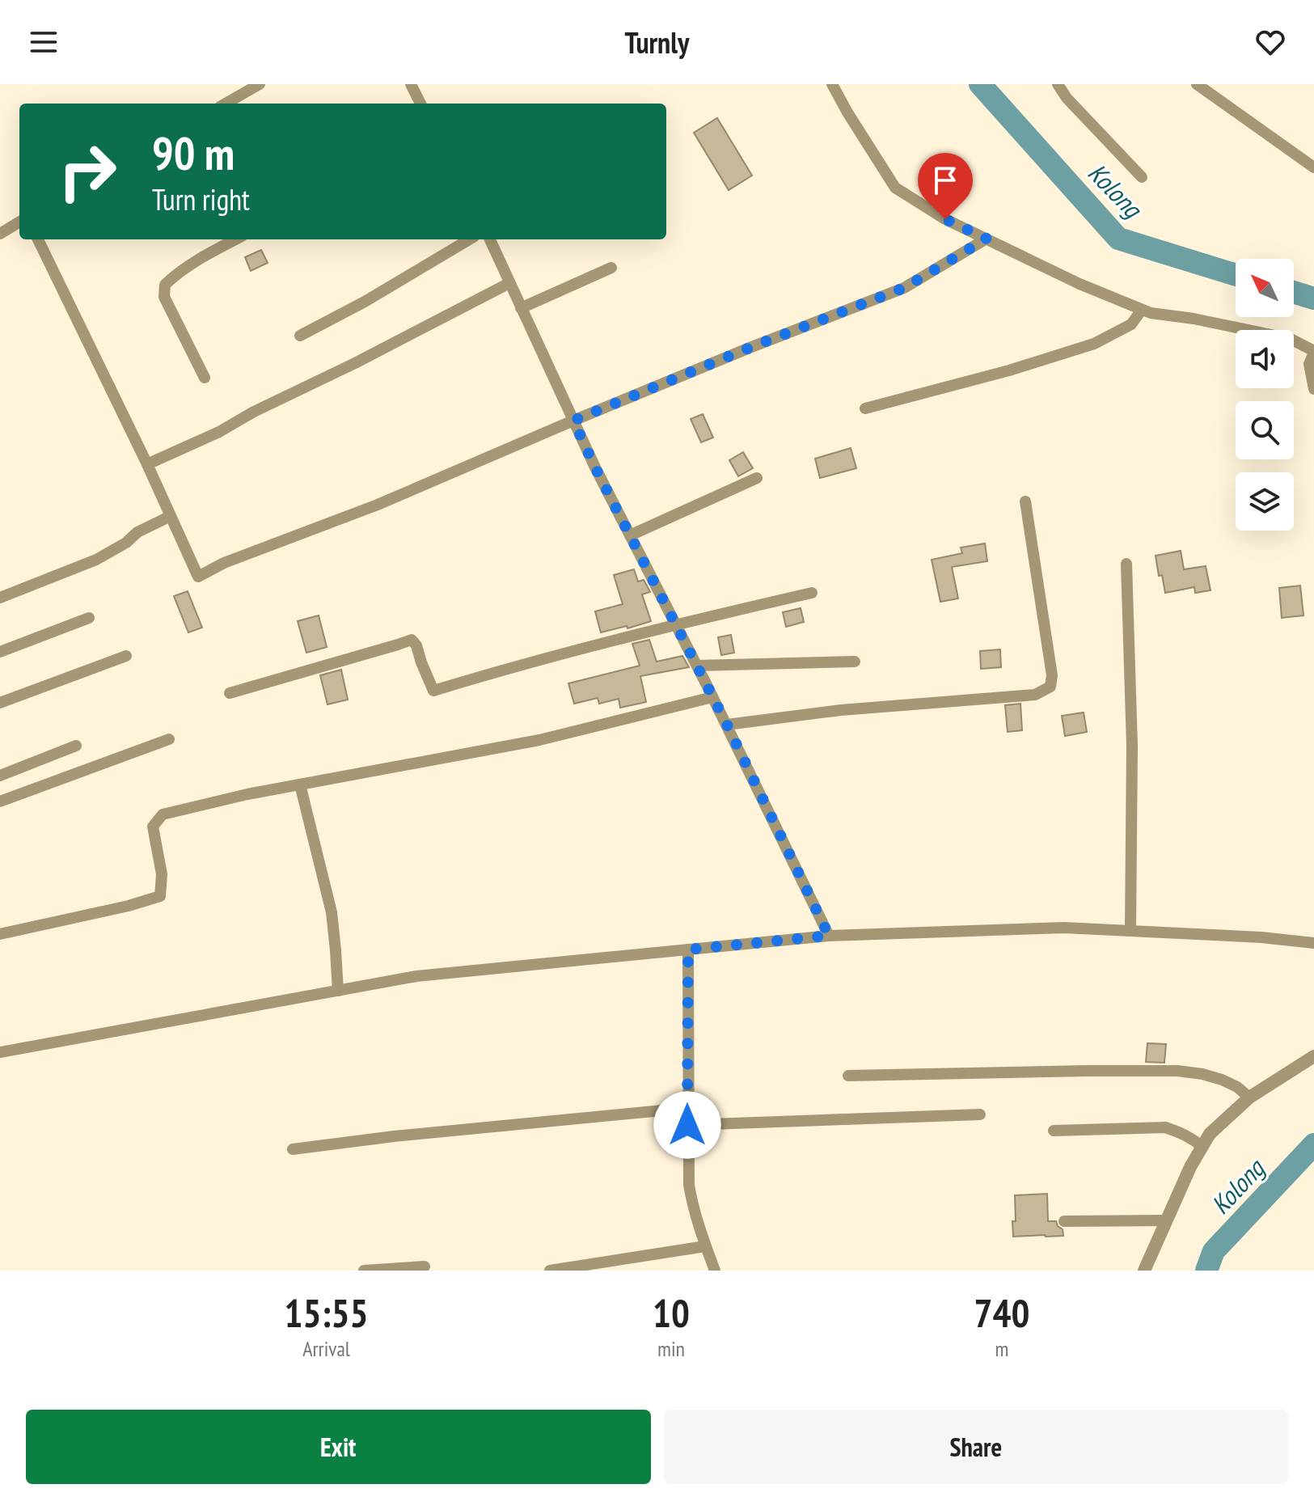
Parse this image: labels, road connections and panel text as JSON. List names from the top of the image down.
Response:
{
  "water": ["Kolong"],
  "north": "top left",
  "page": {
    "header": "Turnly",
    "turn": ["90 m", "Turn right"],
    "eta": [
      "15:55",
      "Arrival",
      "10",
      "min",
      "740",
      "m"
    ],
    "buttons": ["Exit", "Share"]
  }
}
